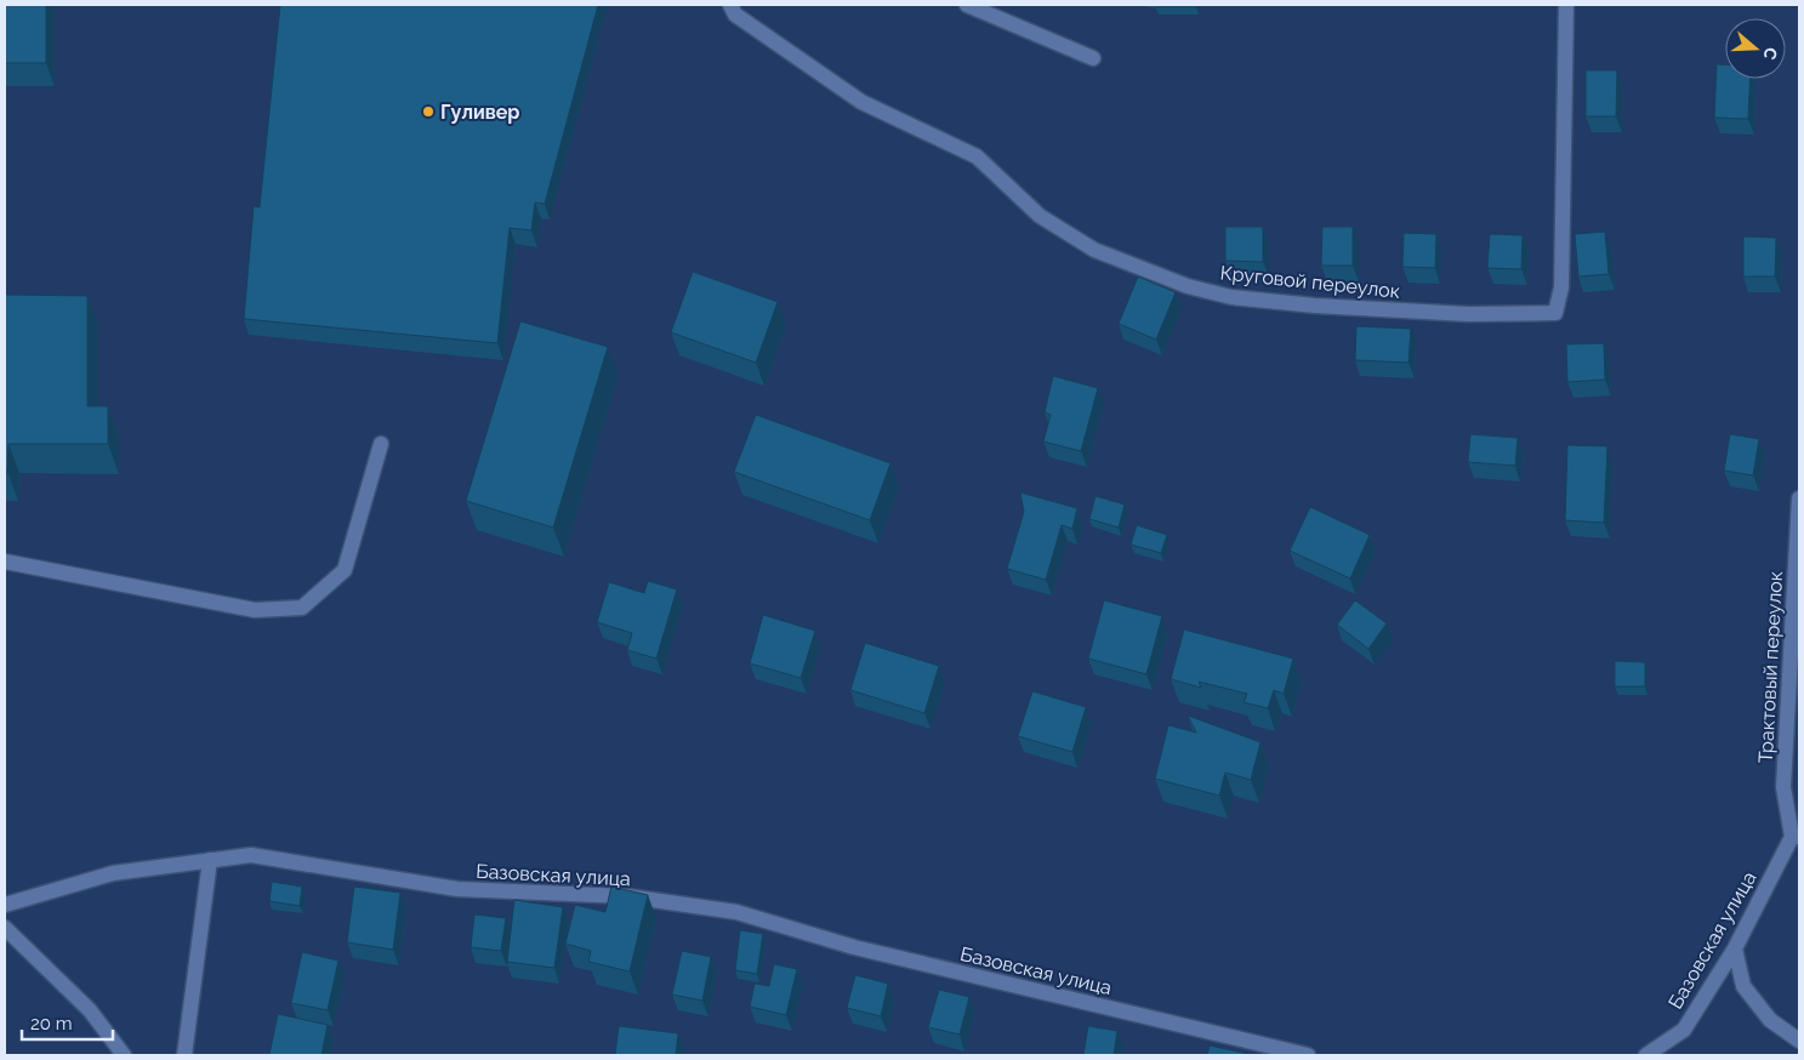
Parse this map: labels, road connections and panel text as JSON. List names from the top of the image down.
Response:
{
  "streets": {
    "street": ["Круговой переулок", "Трактовый переулок", "Базовская улица"]
  },
  "crossings": [
    ["Трактовый переулок", "Базовская улица"]
  ],
  "places": ["Гуливер"],
  "scale_bar": "20 m",
  "north": "right"
}
